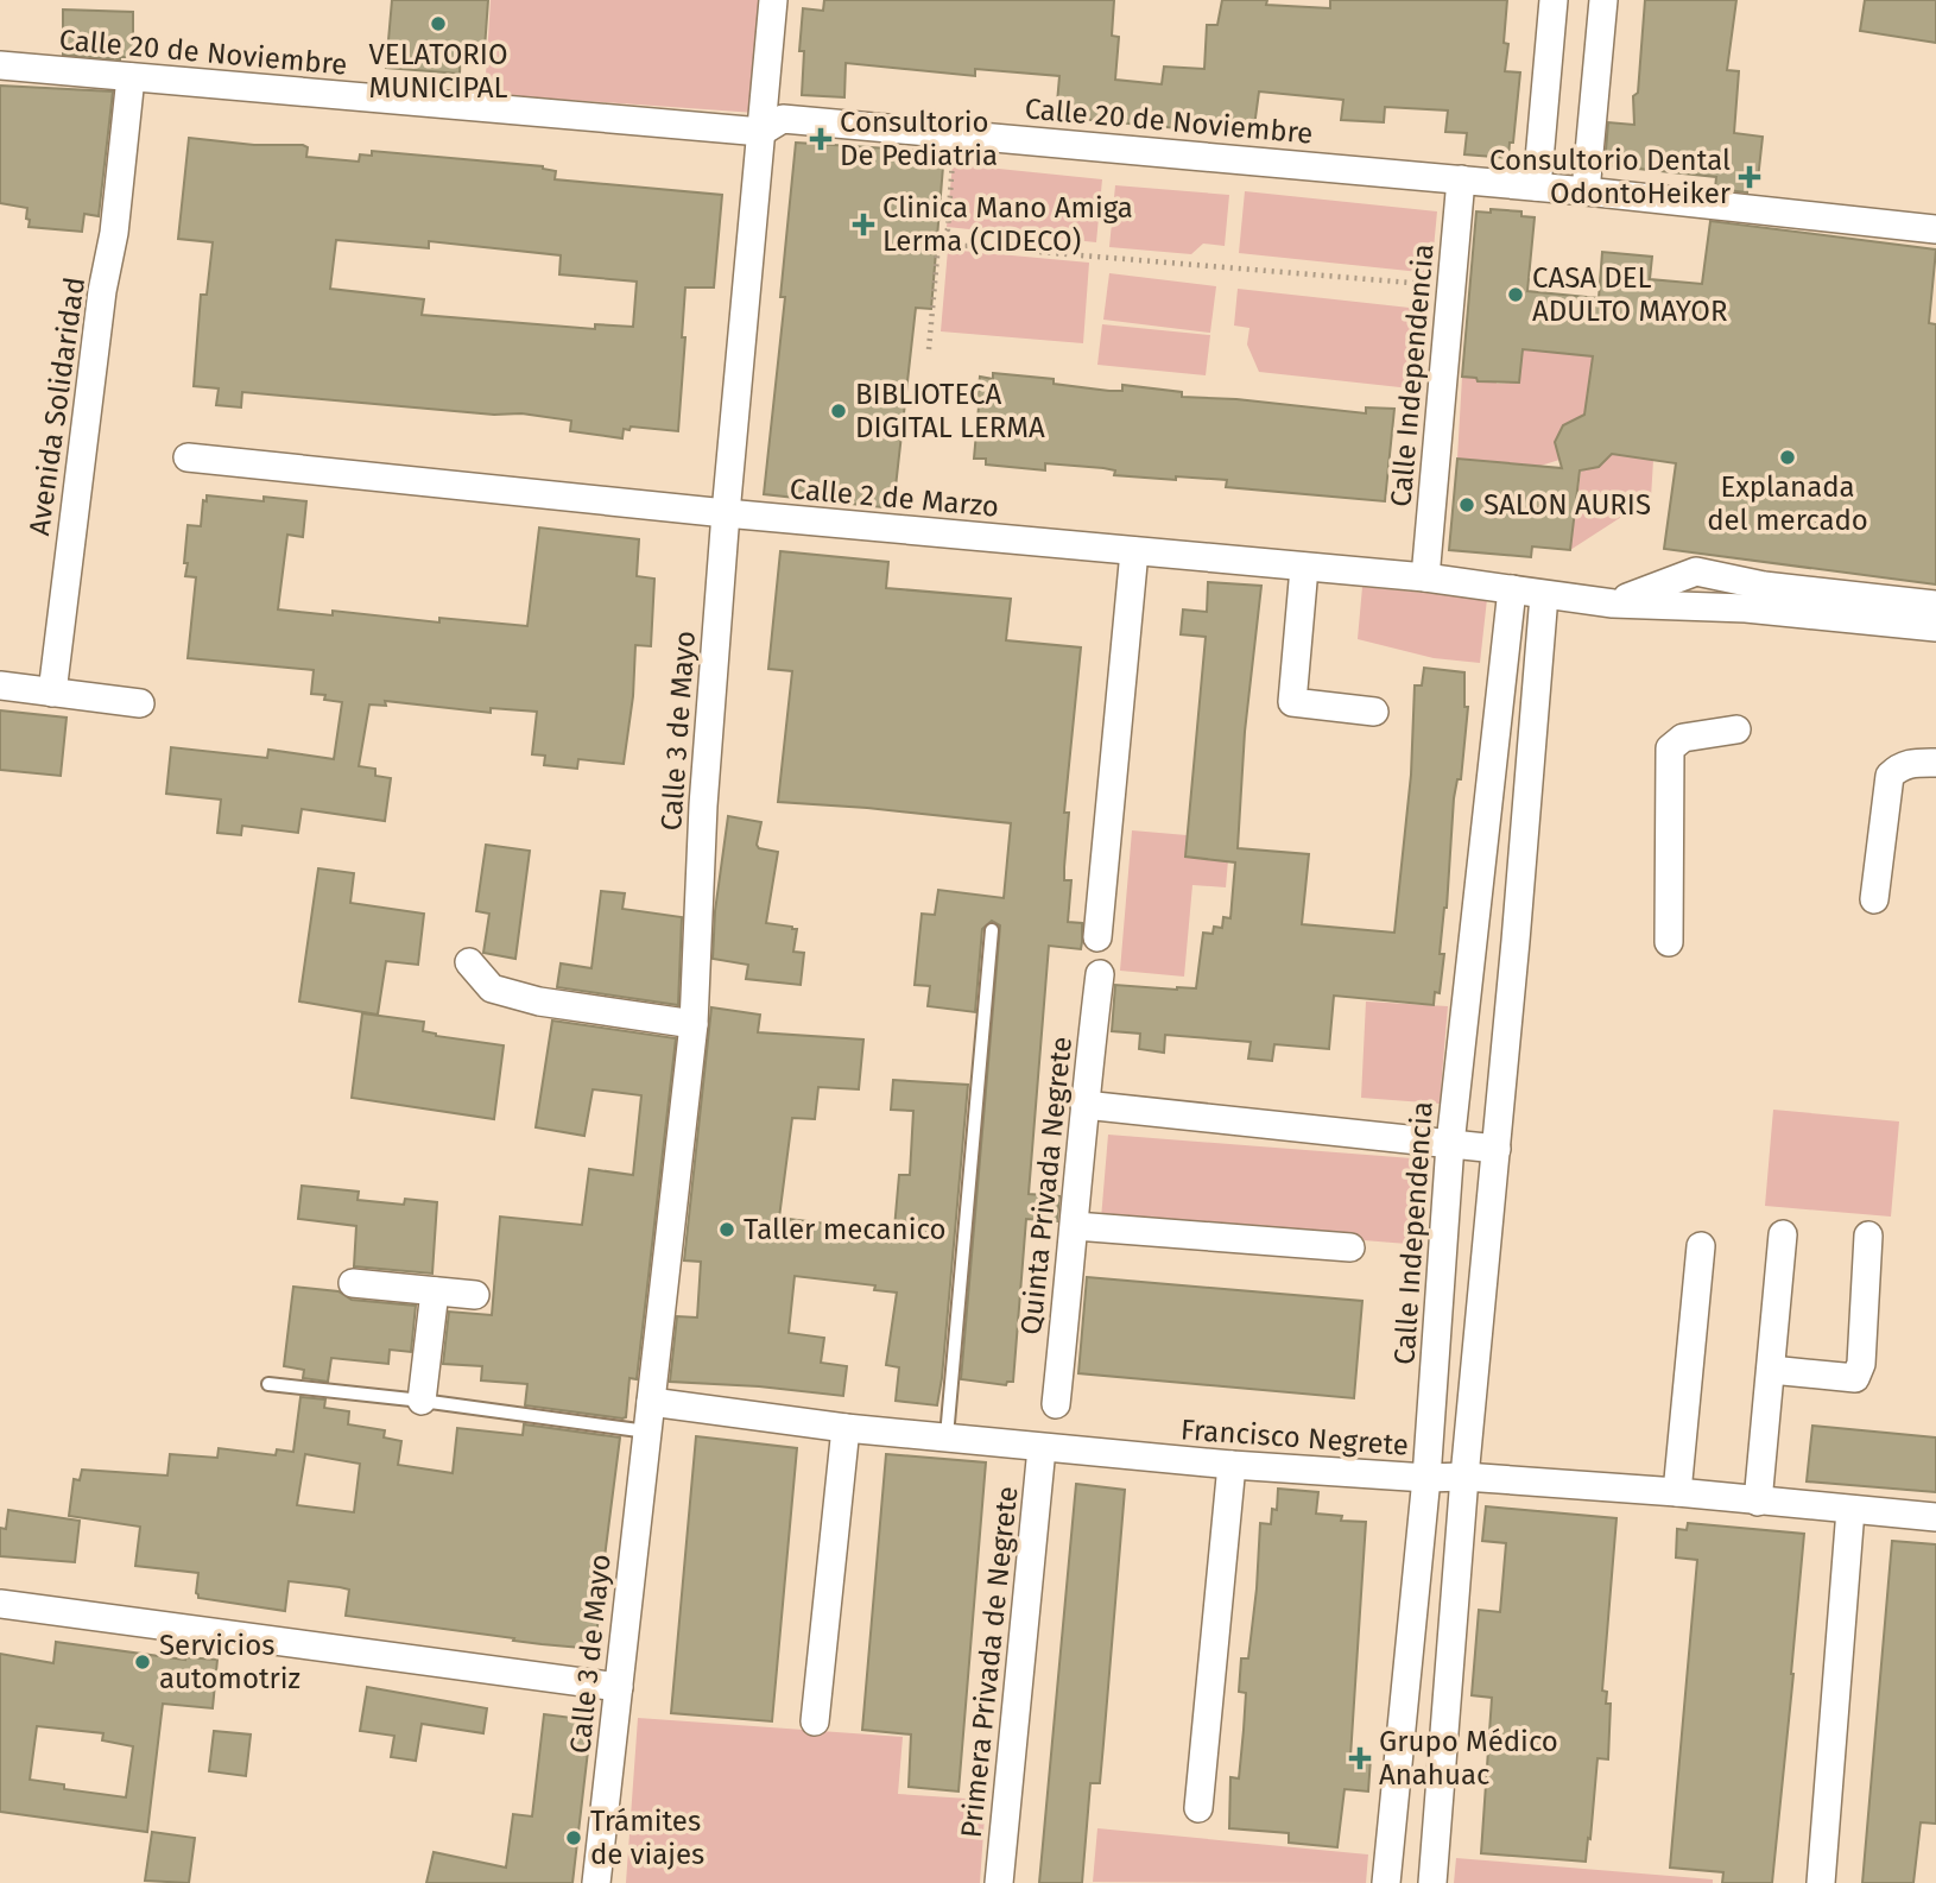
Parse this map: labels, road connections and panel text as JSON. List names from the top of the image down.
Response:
{
  "streets": {
    "street": [
      "Calle 20 de Noviembre",
      "Calle Independencia",
      "Avenida Solidaridad",
      "Calle 2 de Marzo",
      "Calle 3 de Mayo",
      "Quinta Privada Negrete",
      "Francisco Negrete",
      "Primera Privada de Negrete"
    ]
  },
  "crossings": [
    ["Calle 20 de Noviembre", "Calle Independencia"],
    ["Calle 20 de Noviembre", "Avenida Solidaridad"],
    ["Calle 20 de Noviembre", "Calle 3 de Mayo"],
    ["Calle Independencia", "Calle 2 de Marzo"],
    ["Calle Independencia", "Francisco Negrete"],
    ["Calle 2 de Marzo", "Calle 3 de Mayo"],
    ["Calle 3 de Mayo", "Francisco Negrete"],
    ["Francisco Negrete", "Primera Privada de Negrete"]
  ],
  "places": {
    "other": [
      "VELATORIO MUNICIPAL",
      "CASA DEL ADULTO MAYOR",
      "BIBLIOTECA DIGITAL LERMA",
      "Explanada del mercado",
      "SALON AURIS",
      "Taller mecanico",
      "Servicios automotriz",
      "Trámites de viajes"
    ],
    "health": [
      "Consultorio De Pediatria",
      "Consultorio Dental OdontoHeiker",
      "Clinica Mano Amiga Lerma (CIDECO)",
      "Grupo Médico Anahuac"
    ]
  }
}
